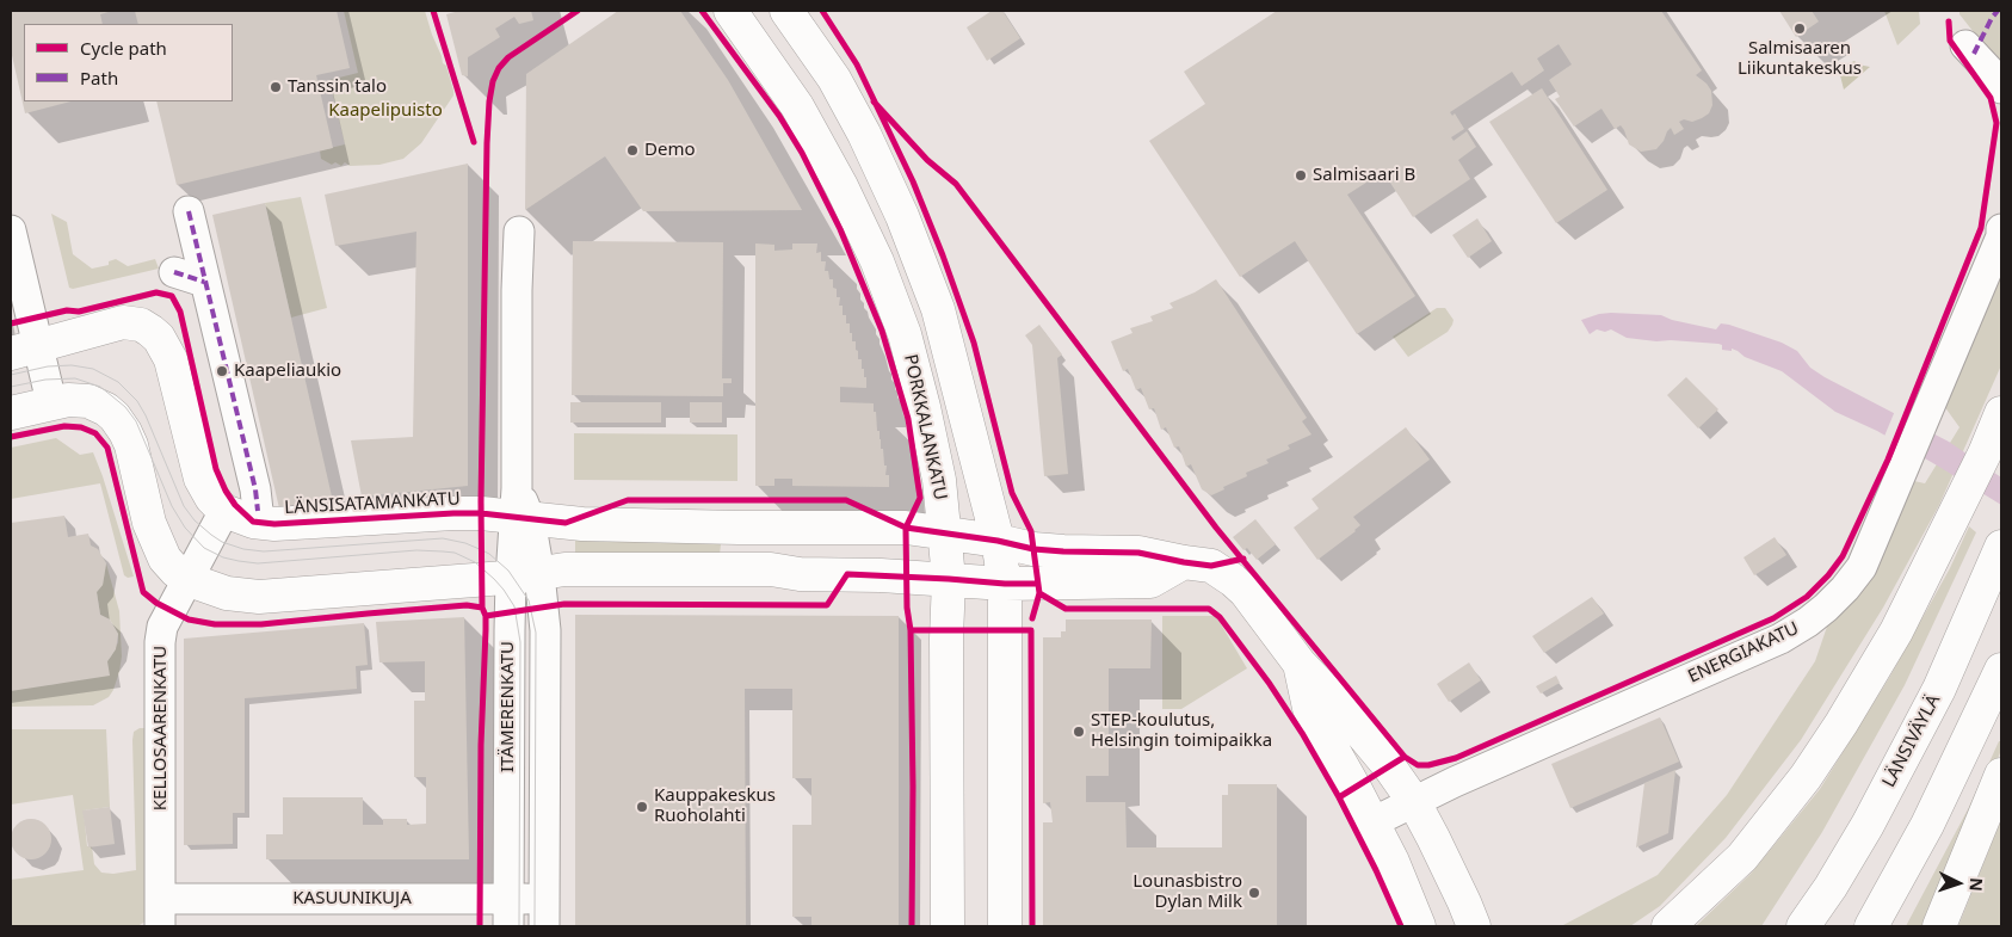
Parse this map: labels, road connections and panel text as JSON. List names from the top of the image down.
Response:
{
  "streets": {
    "main road": ["PORKKALANKATU", "LÄNSISATAMANKATU", "LÄNSIVÄYLÄ"],
    "street": [
      "ENERGIAKATU",
      "ITÄMERENKATU",
      "KELLOSAARENKATU",
      "KASUUNIKUJA"
    ]
  },
  "crossings": [
    ["PORKKALANKATU", "LÄNSISATAMANKATU"],
    ["LÄNSISATAMANKATU", "ENERGIAKATU"],
    ["LÄNSISATAMANKATU", "ITÄMERENKATU"],
    ["LÄNSISATAMANKATU", "KELLOSAARENKATU"],
    ["ITÄMERENKATU", "KASUUNIKUJA"],
    ["KELLOSAARENKATU", "KASUUNIKUJA"]
  ],
  "parks": ["Kaapelipuisto"],
  "places": [
    "Salmisaaren Liikuntakeskus",
    "Tanssin talo",
    "Demo",
    "Salmisaari B",
    "Kaapeliaukio",
    "STEP-koulutus, Helsingin toimipaikka",
    "Kauppakeskus Ruoholahti",
    "Lounasbistro Dylan Milk"
  ],
  "legend": ["Cycle path", "Path"],
  "north": "right"
}
